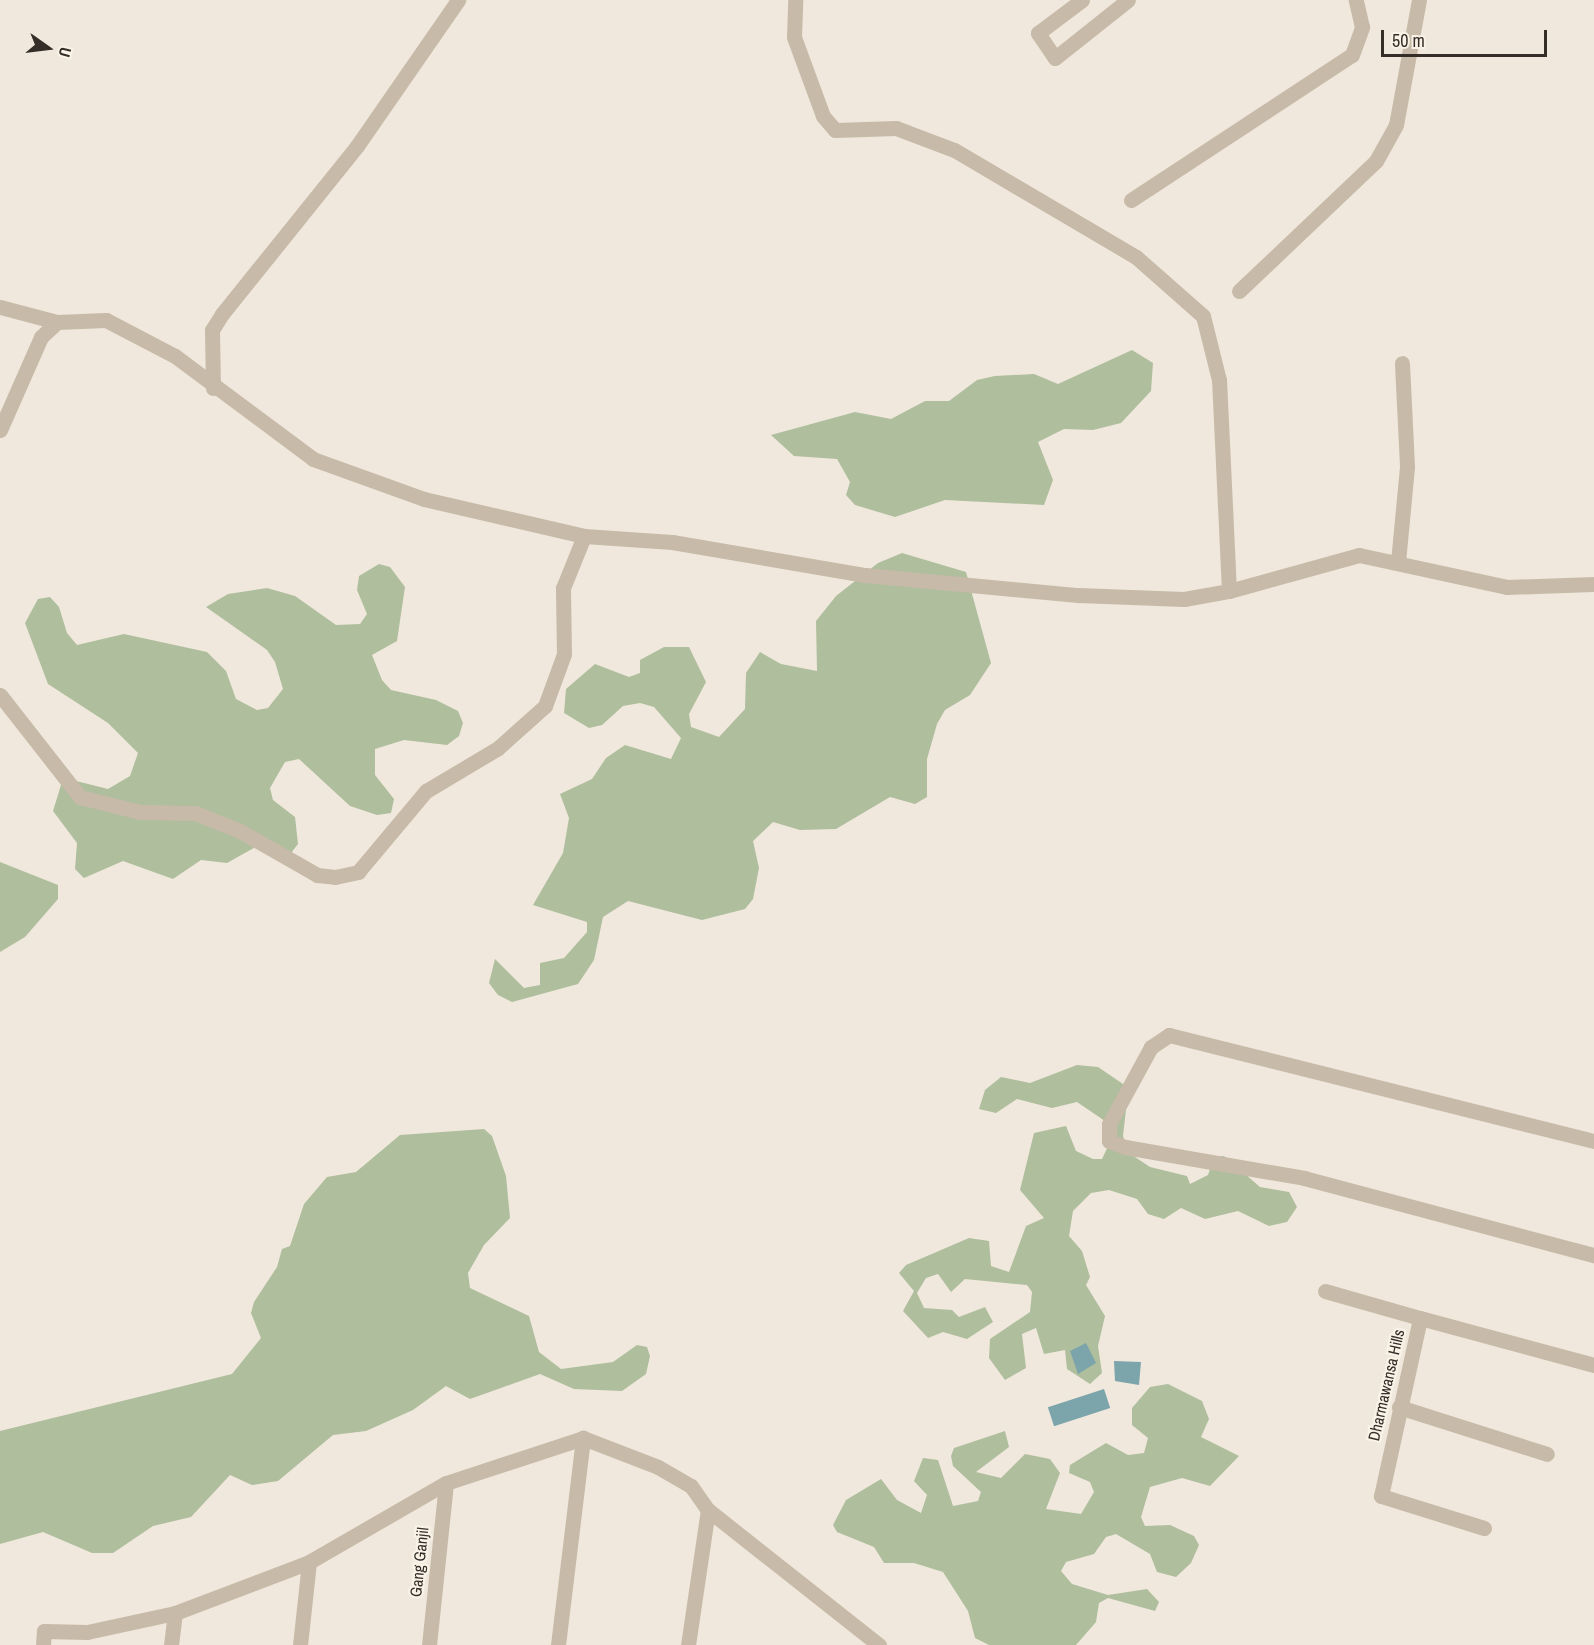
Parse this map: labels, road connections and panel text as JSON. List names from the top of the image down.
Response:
{
  "streets": {
    "street": ["Dharmawansa Hills", "Gang Ganjil"]
  },
  "scale_bar": "50 m",
  "north": "right"
}
